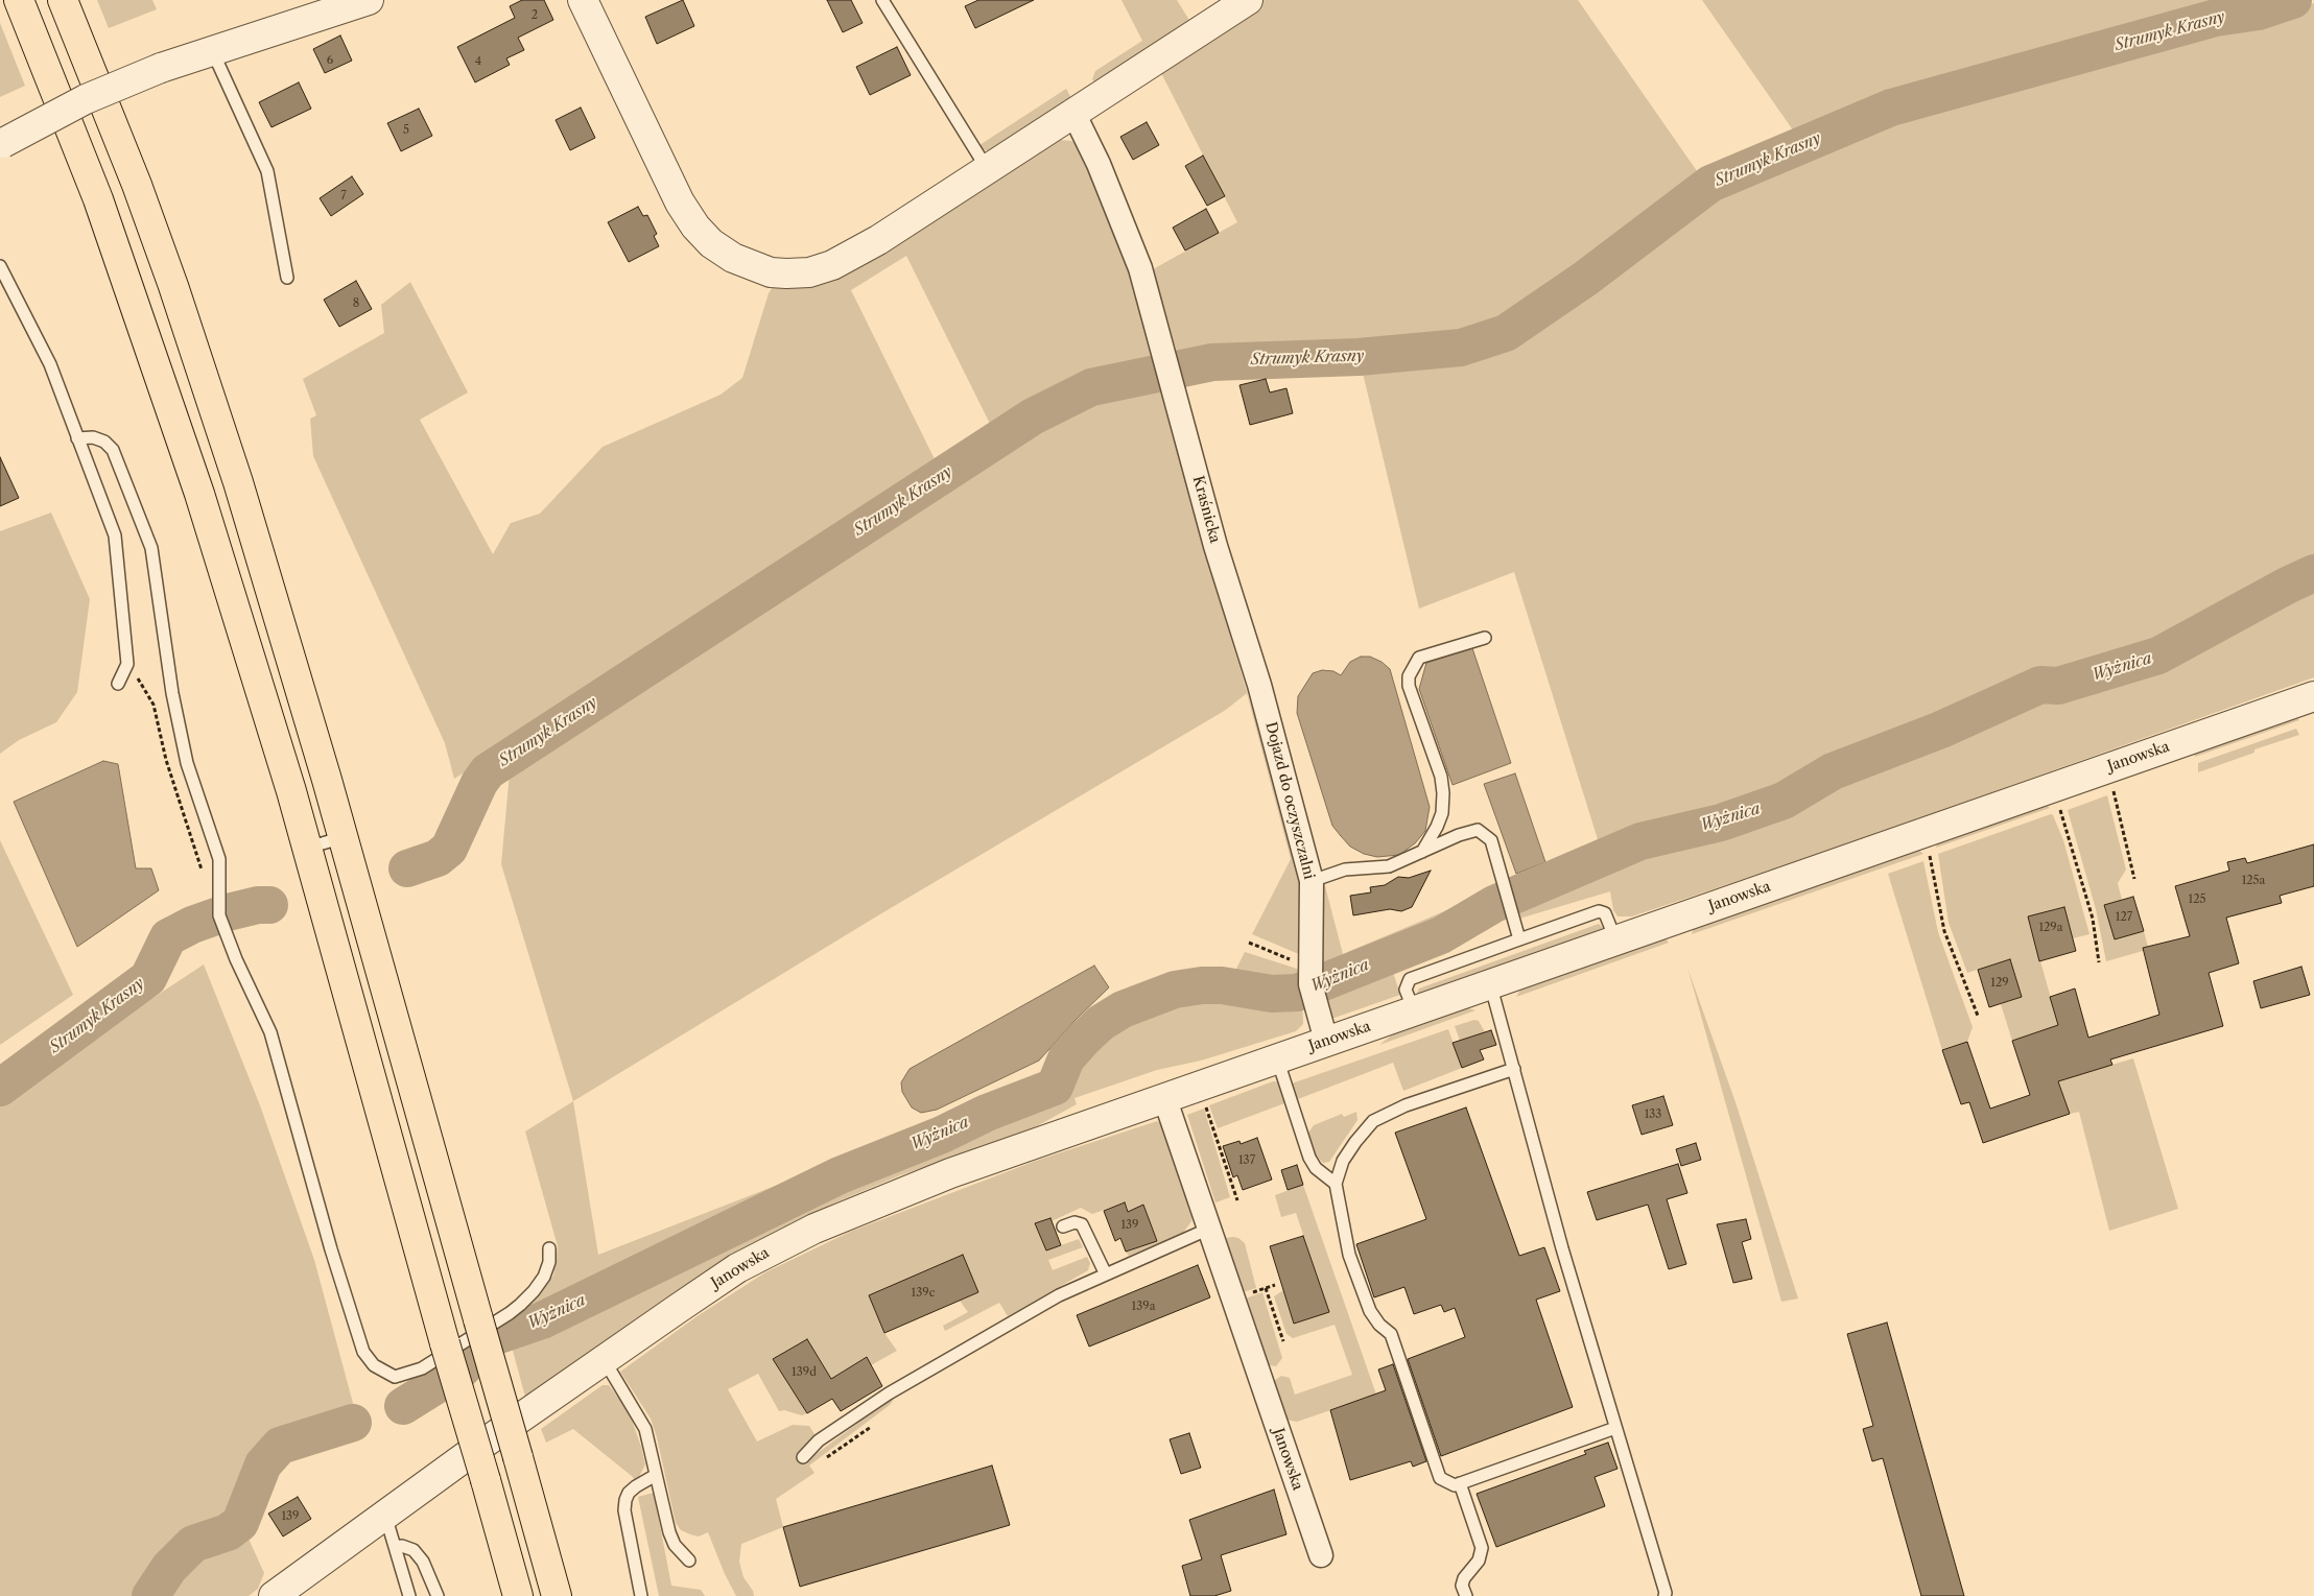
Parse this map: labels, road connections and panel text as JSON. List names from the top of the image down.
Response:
{
  "streets": {
    "street": ["Kraśnicka", "Janowska", "Dojazd do oczyszczalni"]
  },
  "crossings": [
    ["Kraśnicka", "Dojazd do oczyszczalni"],
    ["Janowska", "Dojazd do oczyszczalni"]
  ],
  "water": ["Strumyk Krasny", "Wyżnica"],
  "house_numbers": [
    "2",
    "6",
    "4",
    "5",
    "7",
    "8",
    "125a",
    "125",
    "127",
    "129a",
    "129",
    "133",
    "137",
    "139",
    "139c",
    "139a",
    "139d",
    "139"
  ]
}
